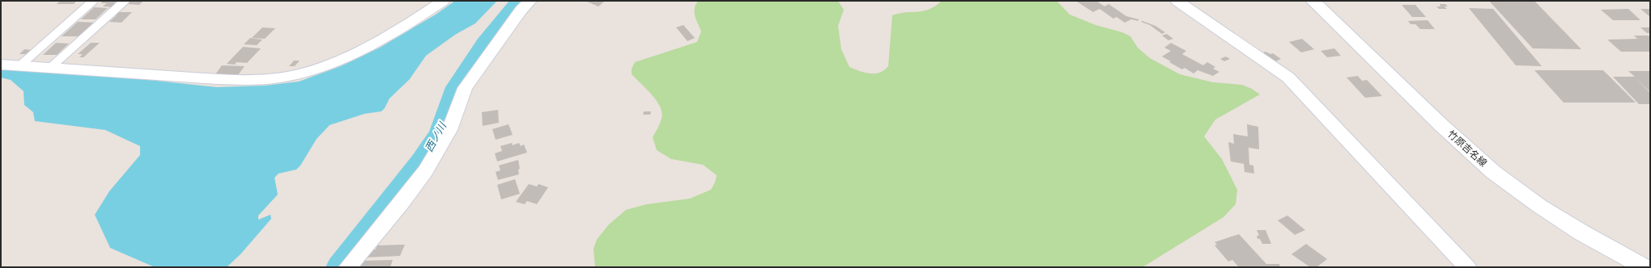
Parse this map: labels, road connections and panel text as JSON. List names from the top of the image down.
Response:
{
  "streets": {
    "main road": ["竹原吉名線"]
  },
  "water": ["西ノ川"]
}
